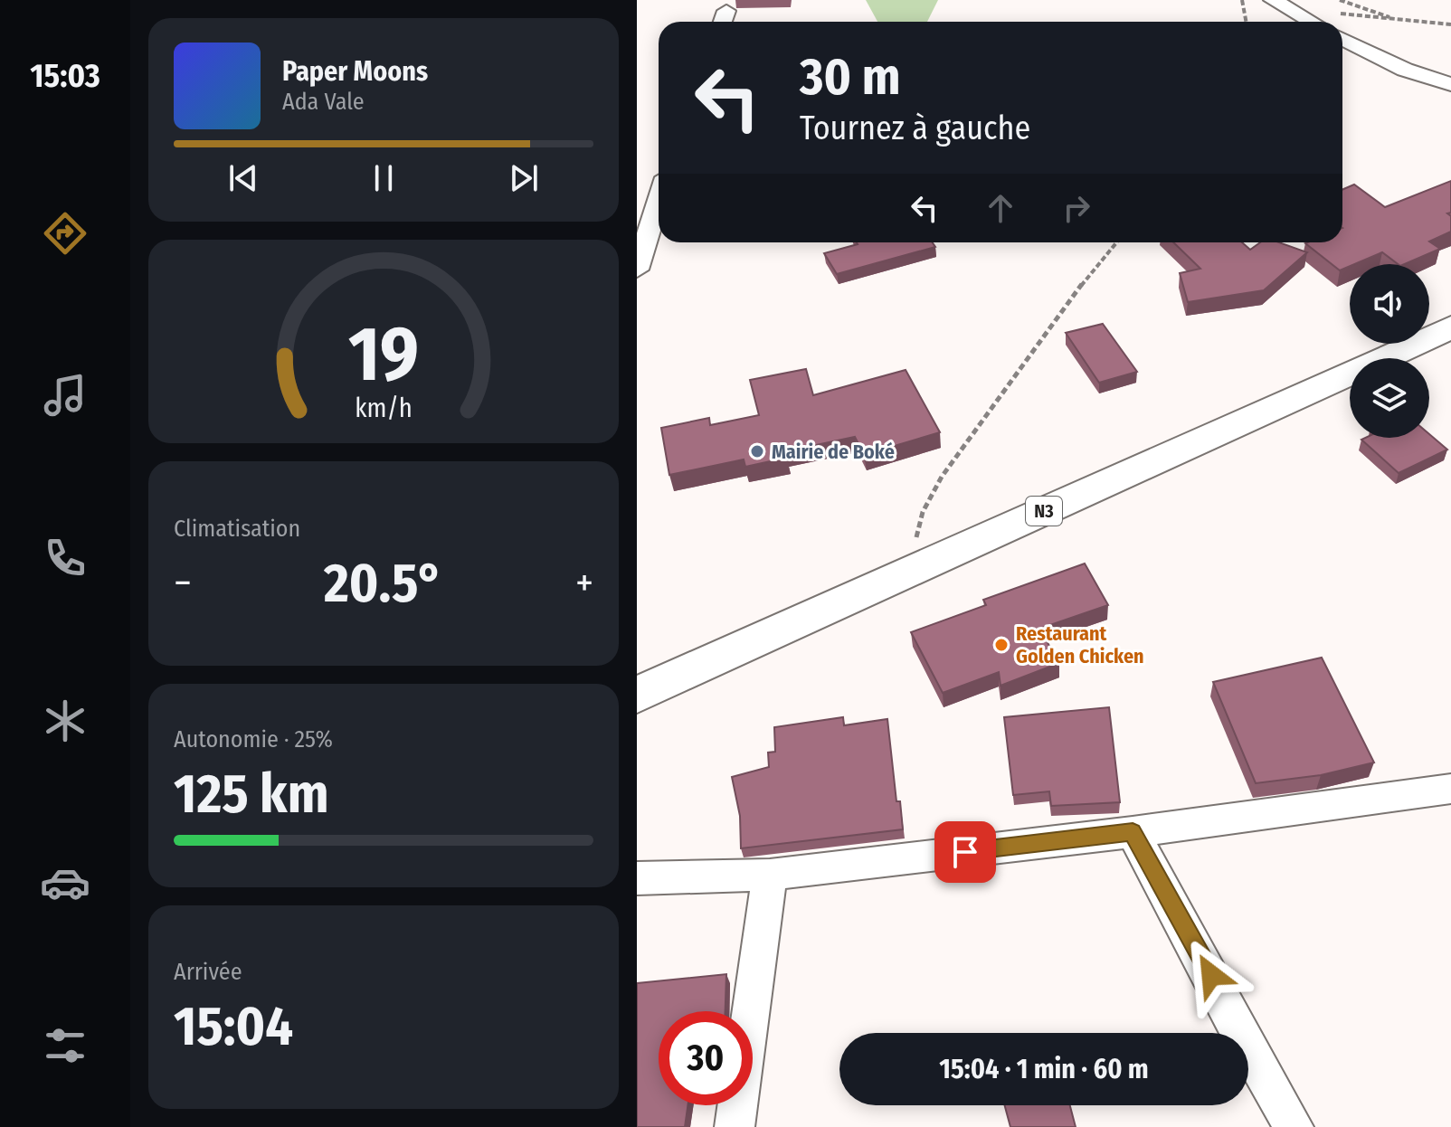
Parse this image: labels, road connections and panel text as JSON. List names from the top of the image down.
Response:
{
  "streets": {
    "highway": ["N3"]
  },
  "places": ["Mairie de Boké", "Restaurant Golden Chicken"],
  "page": {
    "tabs": "15:03",
    "turn": ["30 m", "Tournez à gauche"],
    "song": ["Paper Moons", "Ada Vale"],
    "tile": [
      "Climatisation",
      ["Autonomie · 25%", "125 km"],
      ["Arrivée", "15:04"]
    ],
    "heat": ["−", "20.5°", "+"],
    "limit": "30",
    "trip": "15:04 · 1 min · 60 m",
    "gauge": ["19", "km/h"]
  }
}
